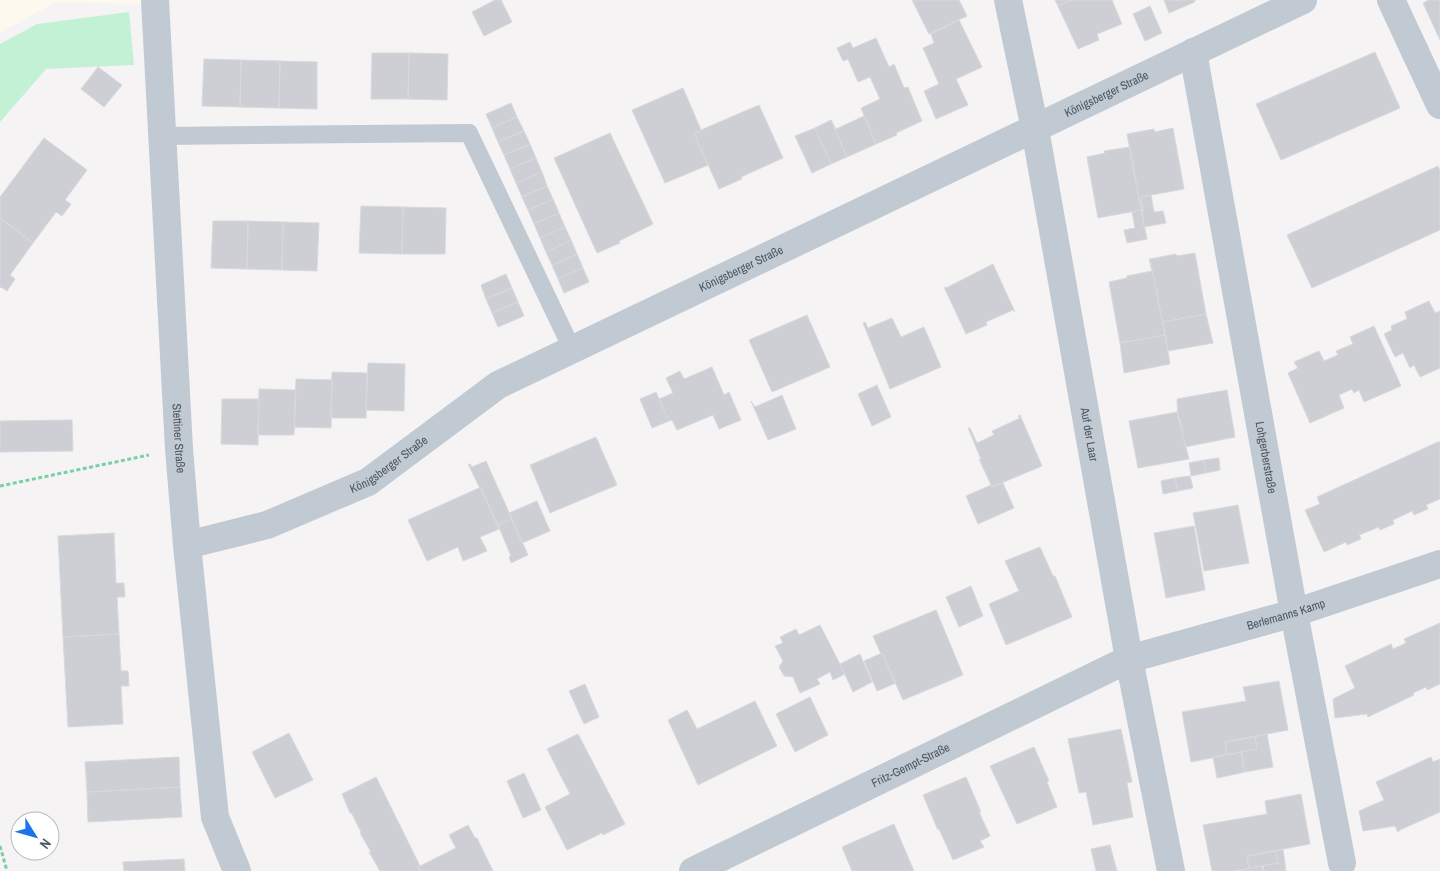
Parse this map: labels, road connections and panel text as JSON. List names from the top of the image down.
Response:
{
  "streets": {
    "street": [
      "Königsberger Straße",
      "Auf der Laar",
      "Stettiner Straße",
      "Lohgerberstraße",
      "Berlemanns Kamp",
      "Fritz-Gempt-Straße"
    ]
  },
  "crossings": [
    ["Königsberger Straße", "Auf der Laar"],
    ["Königsberger Straße", "Stettiner Straße"],
    ["Königsberger Straße", "Lohgerberstraße"],
    ["Auf der Laar", "Berlemanns Kamp"],
    ["Auf der Laar", "Fritz-Gempt-Straße"],
    ["Lohgerberstraße", "Berlemanns Kamp"],
    ["Berlemanns Kamp", "Fritz-Gempt-Straße"]
  ],
  "north": "bottom right"
}
